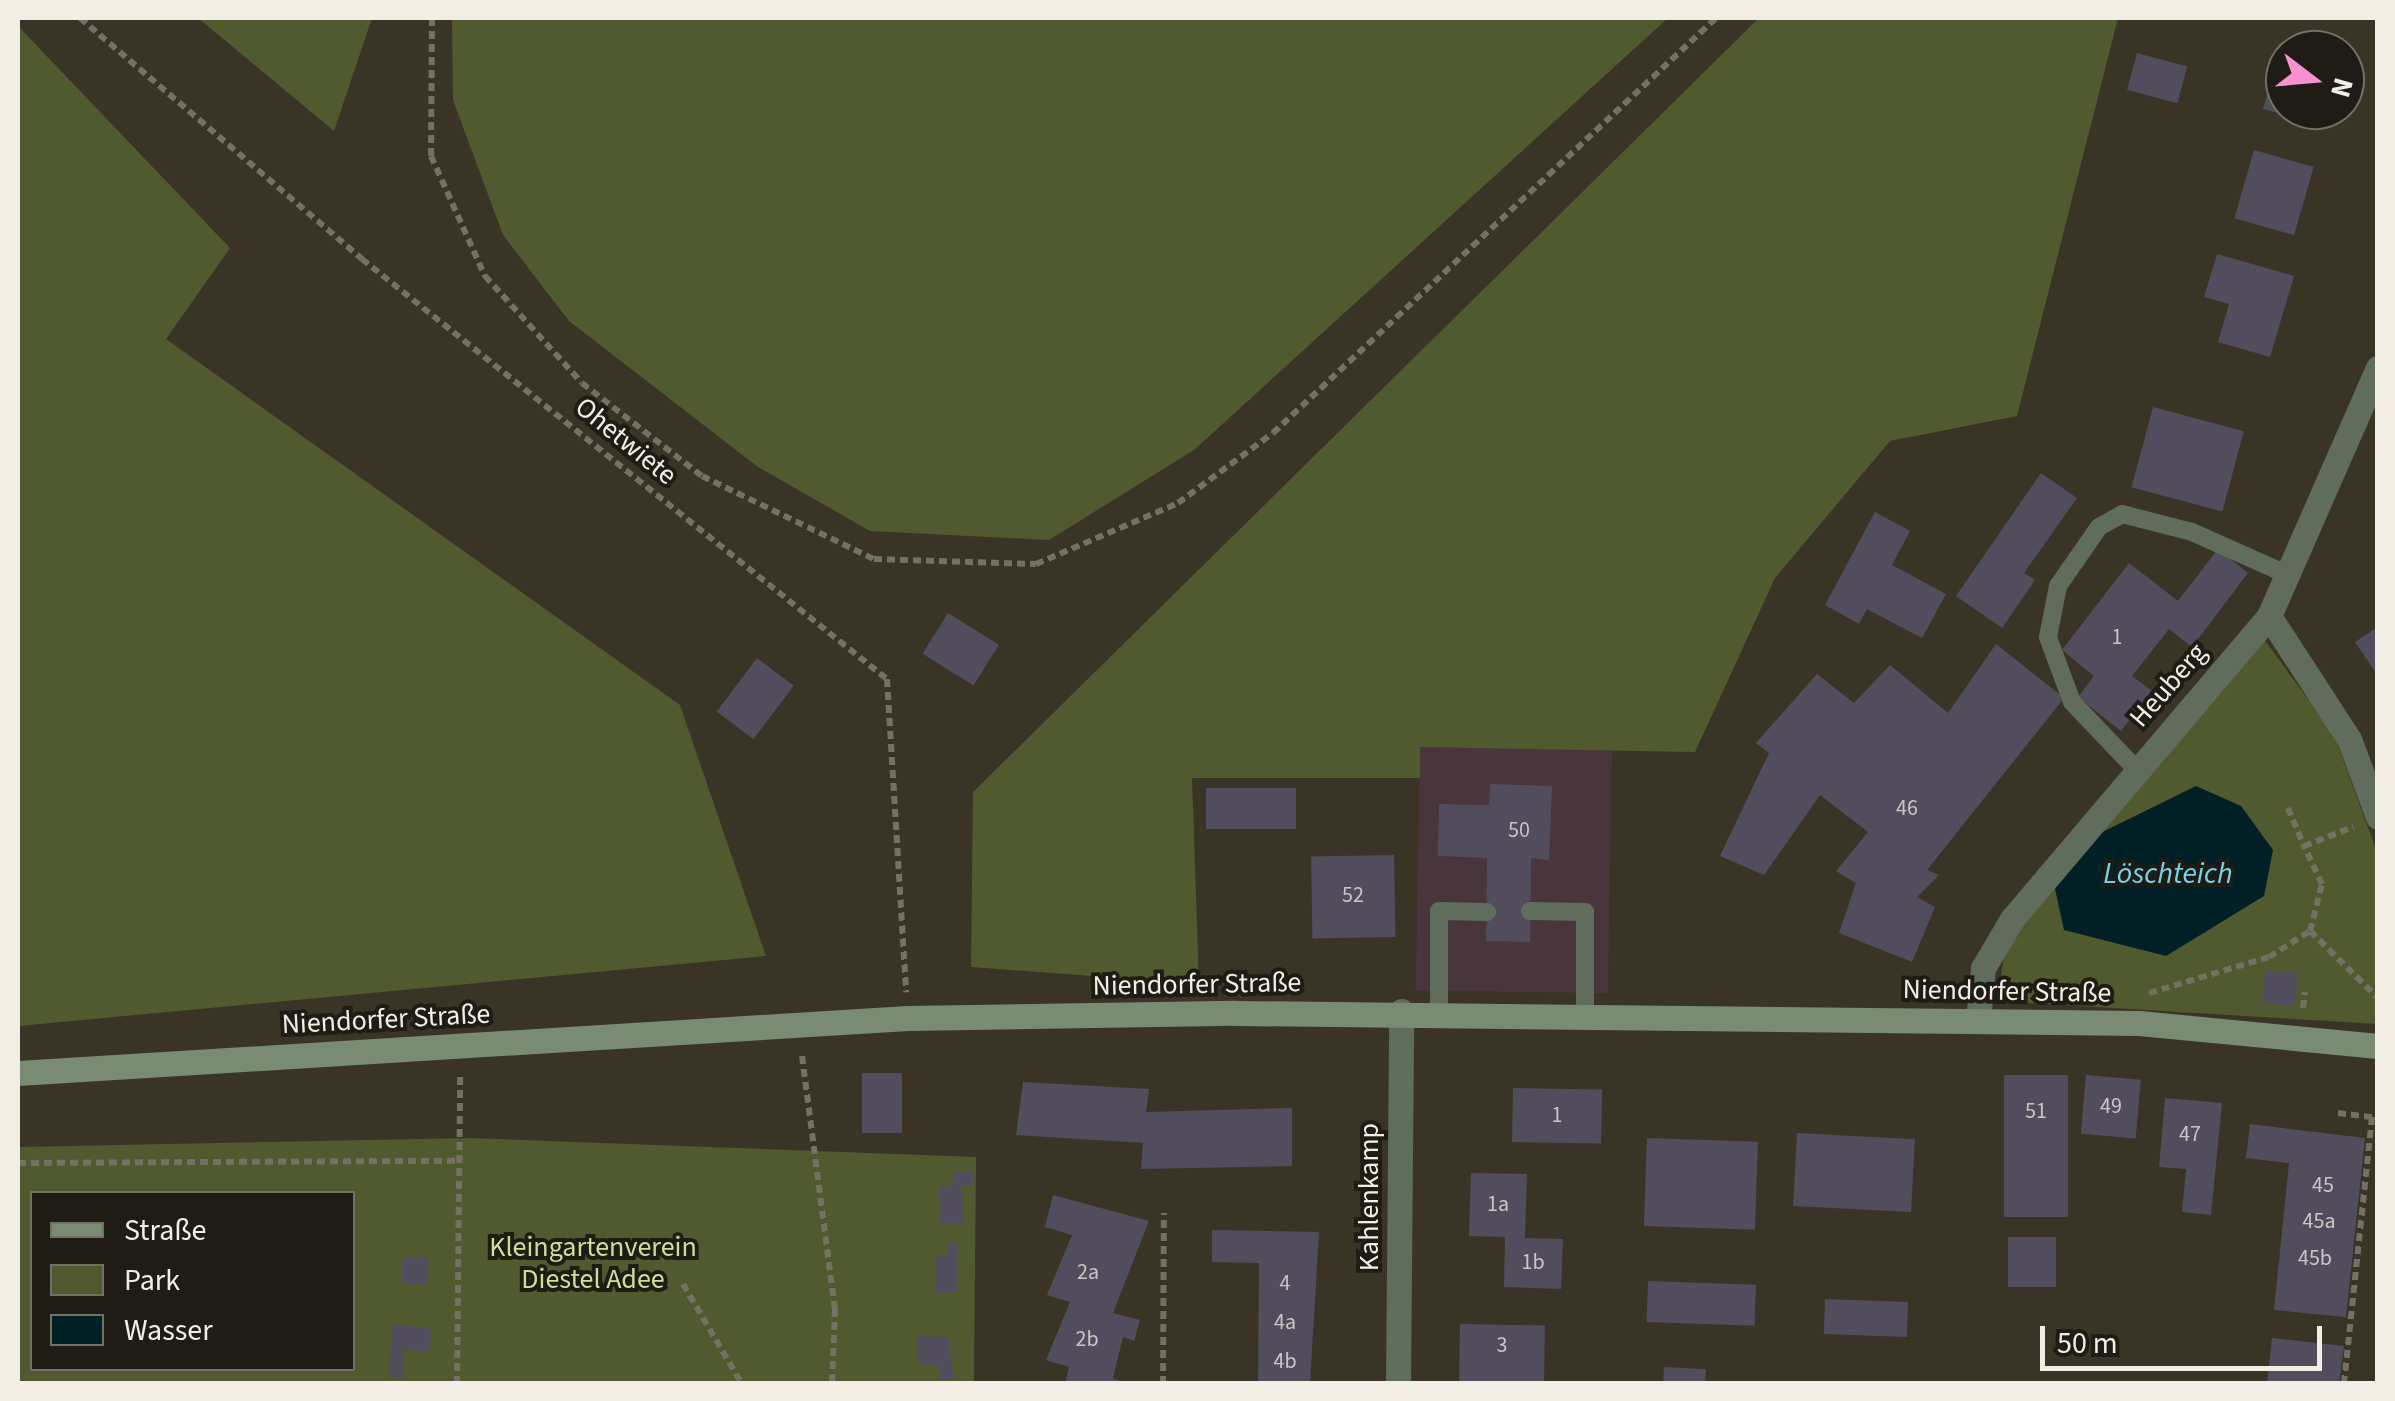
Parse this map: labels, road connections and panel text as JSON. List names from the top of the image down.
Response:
{
  "streets": {
    "main road": ["Niendorfer Straße"],
    "street": ["Heuberg", "Kahlenkamp"],
    "path": ["Ohetwiete"]
  },
  "crossings": [
    ["Ohetwiete", "Niendorfer Straße"],
    ["Heuberg", "Niendorfer Straße"],
    ["Niendorfer Straße", "Kahlenkamp"]
  ],
  "water": ["Löschteich"],
  "parks": ["Kleingartenverein Diestel Adee"],
  "house_numbers": [
    "1",
    "46",
    "50",
    "52",
    "49",
    "51",
    "1",
    "47",
    "45",
    "1a",
    "45a",
    "45b",
    "1b",
    "2a",
    "4",
    "4a",
    "2b",
    "3",
    "4b"
  ],
  "legend": ["Straße", "Park", "Wasser"],
  "scale_bar": "50 m",
  "north": "right"
}
